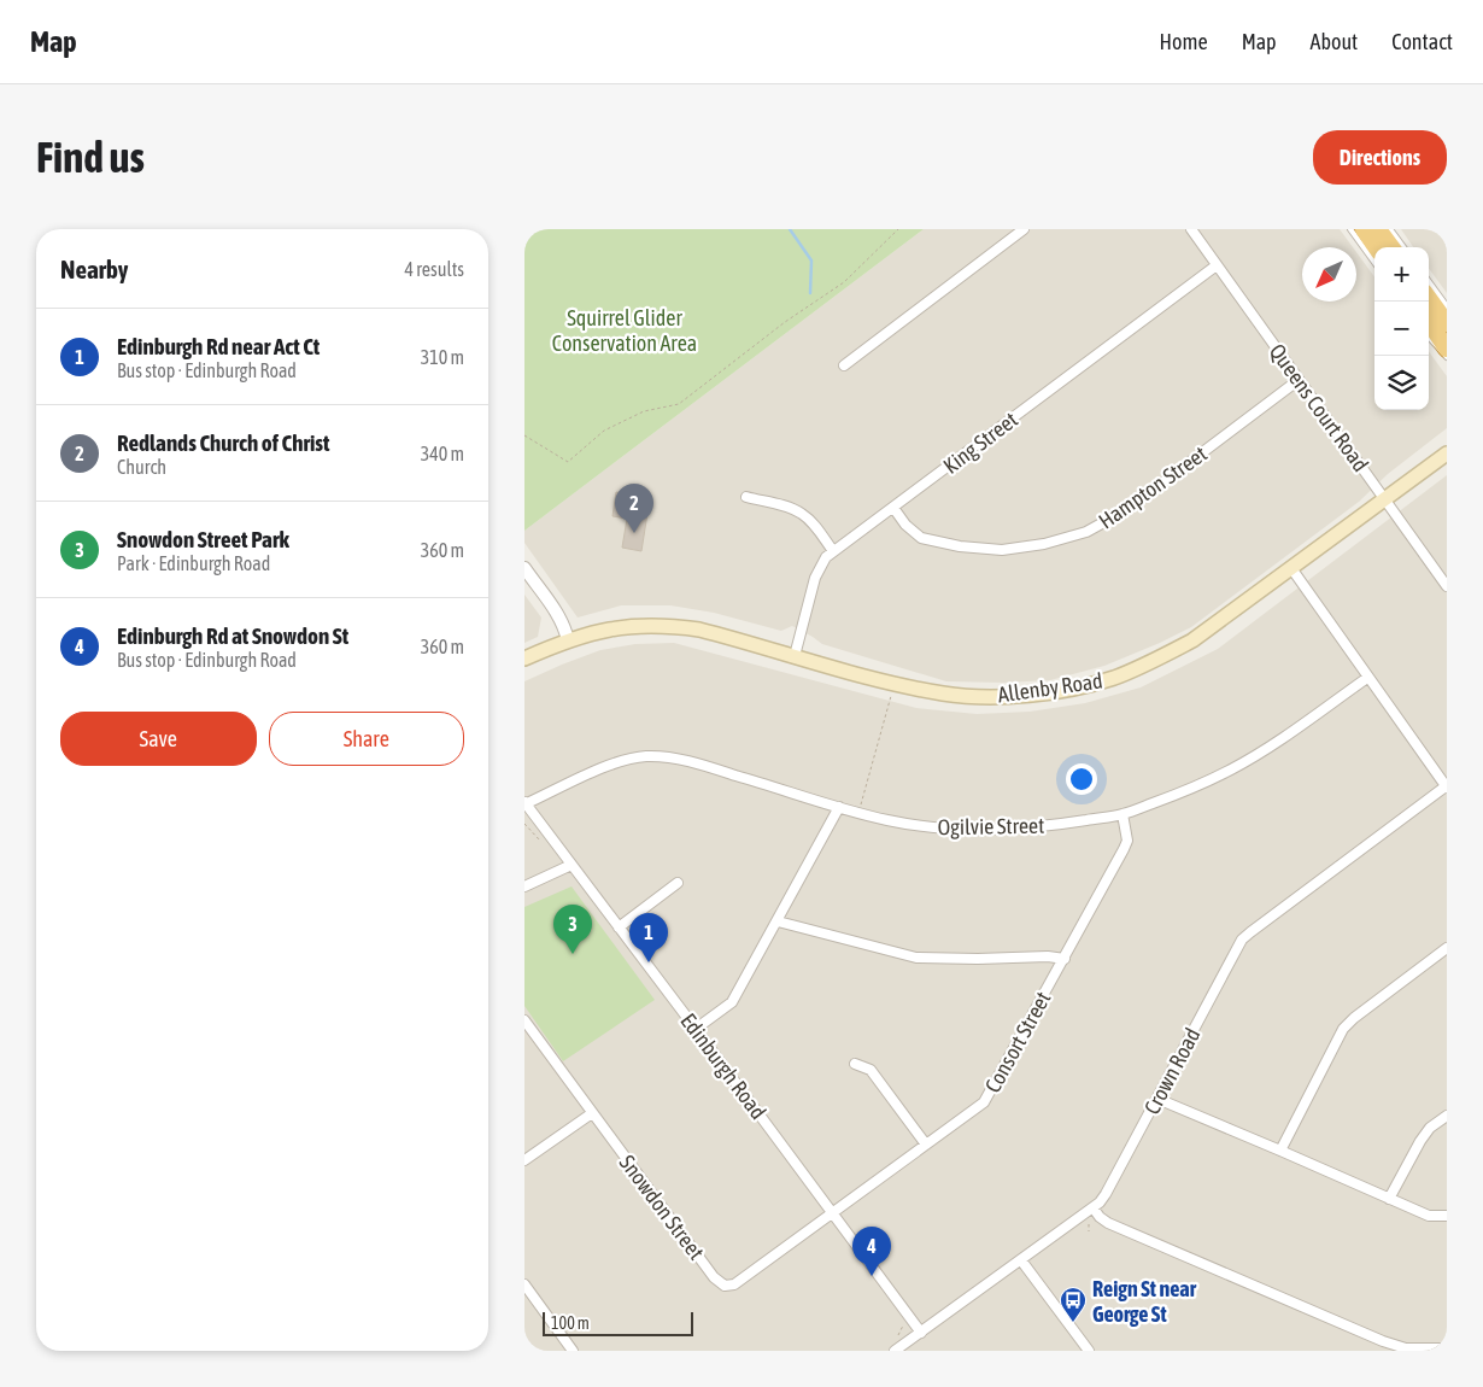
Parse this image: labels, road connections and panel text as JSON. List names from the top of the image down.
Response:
{
  "streets": {
    "main road": ["Allenby Road"],
    "street": [
      "Queens Court Road",
      "King Street",
      "Hampton Street",
      "Ogilvie Street",
      "Consort Street",
      "Edinburgh Road",
      "Crown Road",
      "Snowdon Street"
    ]
  },
  "crossings": [
    ["Queens Court Road", "King Street"],
    ["Queens Court Road", "Hampton Street"],
    ["Queens Court Road", "Allenby Road"],
    ["King Street", "Hampton Street"],
    ["King Street", "Allenby Road"],
    ["Ogilvie Street", "Consort Street"],
    ["Ogilvie Street", "Edinburgh Road"],
    ["Consort Street", "Edinburgh Road"],
    ["Consort Street", "Snowdon Street"],
    ["Edinburgh Road", "Crown Road"],
    ["Edinburgh Road", "Snowdon Street"]
  ],
  "parks": ["Squirrel Glider Conservation Area"],
  "places": {
    "bus stop": ["Reign St near George St"]
  },
  "scale_bar": "100 m",
  "north": "bottom left",
  "page": {
    "header": "Map",
    "nav": [
      "Home",
      "Map",
      "About",
      "Contact"
    ],
    "buttons": [
      "Directions",
      ["Save", "Share"]
    ],
    "title": "Find us",
    "heading": ["Nearby", "4 results"],
    "map_buttons": ["+", "−"],
    "list": [
      {
        "mark": "1",
        "name": "Edinburgh Rd near Act Ct",
        "note": "Bus stop · Edinburgh Road",
        "value": "310 m"
      },
      {
        "mark": "2",
        "name": "Redlands Church of Christ",
        "note": "Church",
        "value": "340 m"
      },
      {
        "mark": "3",
        "name": "Snowdon Street Park",
        "note": "Park · Edinburgh Road",
        "value": "360 m"
      },
      {
        "mark": "4",
        "name": "Edinburgh Rd at Snowdon St",
        "note": "Bus stop · Edinburgh Road",
        "value": "360 m"
      }
    ],
    "pins": [
      "2",
      "3",
      "1",
      "4"
    ],
    "scale": "100 m"
  }
}
